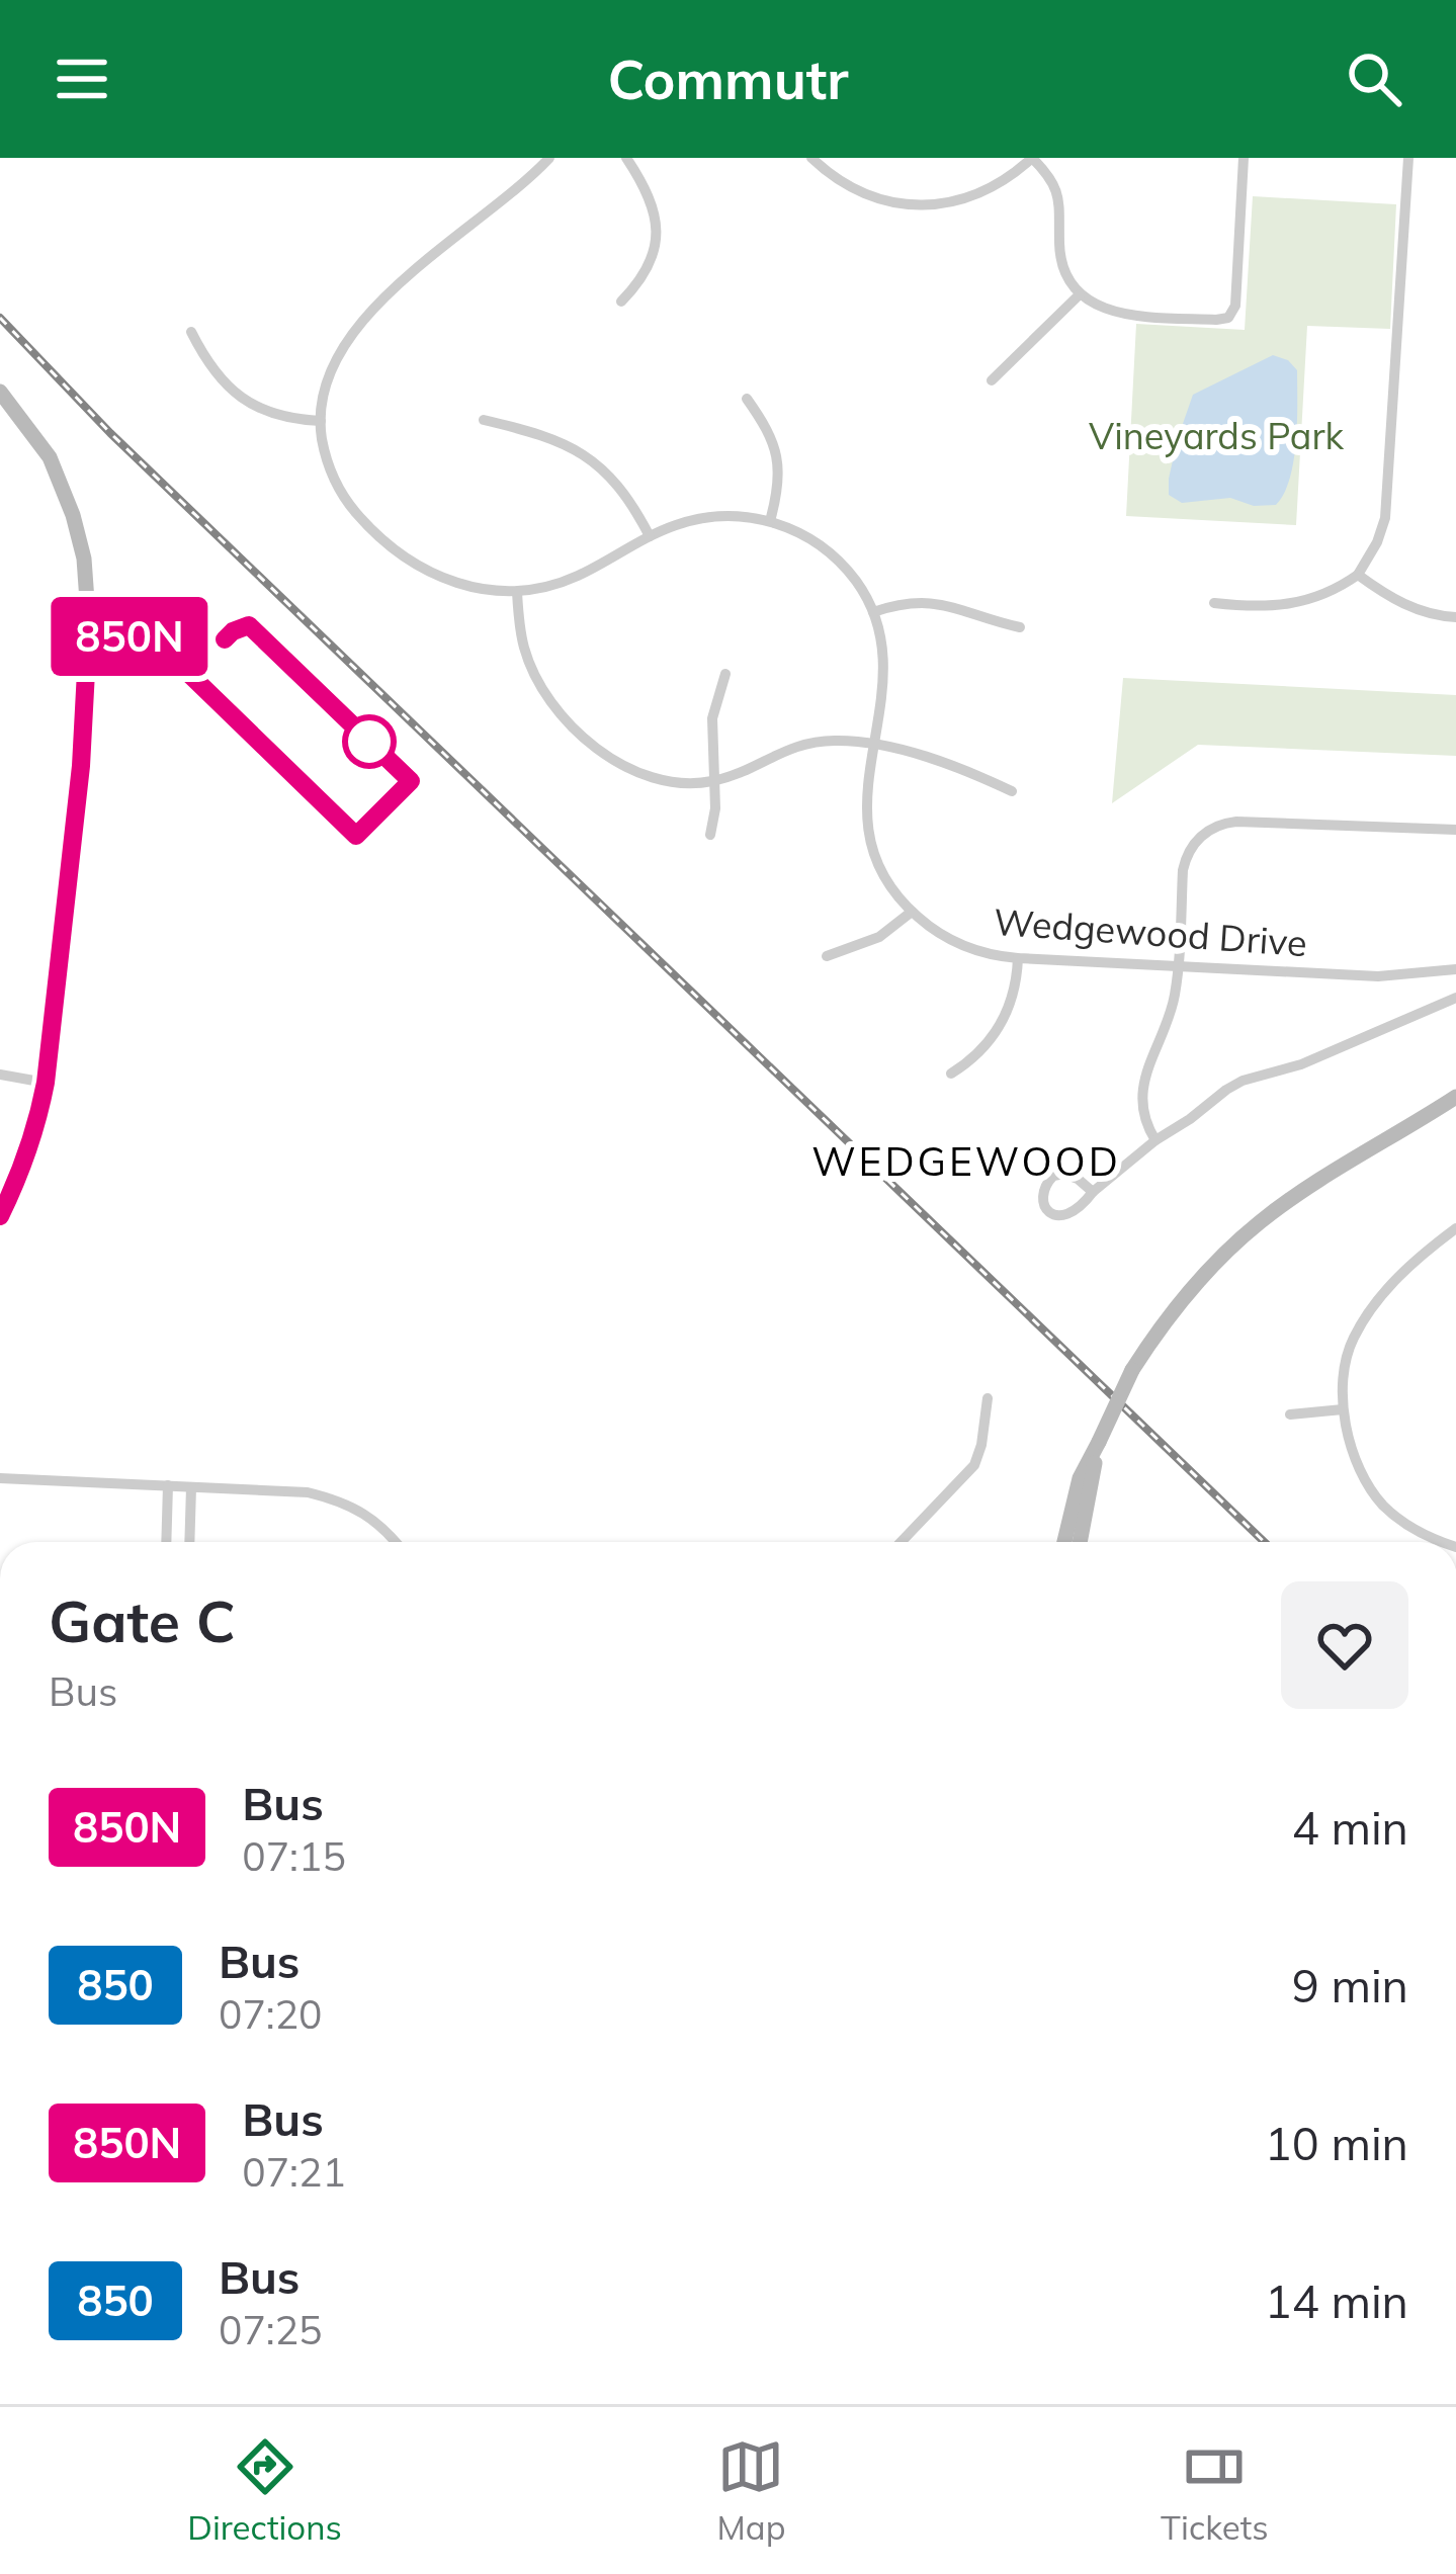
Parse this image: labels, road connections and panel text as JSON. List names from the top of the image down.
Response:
{
  "streets": {
    "street": ["Wedgewood Drive"]
  },
  "districts": ["WEDGEWOOD"],
  "parks": ["Vineyards Park"],
  "lines": ["bus line 850N"],
  "page": {
    "header": "Commutr",
    "on_map": "850N",
    "heading": ["Gate C", "Bus"],
    "list": [
      {
        "mark": "850N",
        "name": "Bus",
        "note": "07:15",
        "value": "4 min"
      },
      {
        "mark": "850",
        "name": "Bus",
        "note": "07:20",
        "value": "9 min"
      },
      {
        "mark": "850N",
        "name": "Bus",
        "note": "07:21",
        "value": "10 min"
      },
      {
        "mark": "850",
        "name": "Bus",
        "note": "07:25",
        "value": "14 min"
      }
    ],
    "tabs": ["Directions", "Map", "Tickets"]
  }
}
